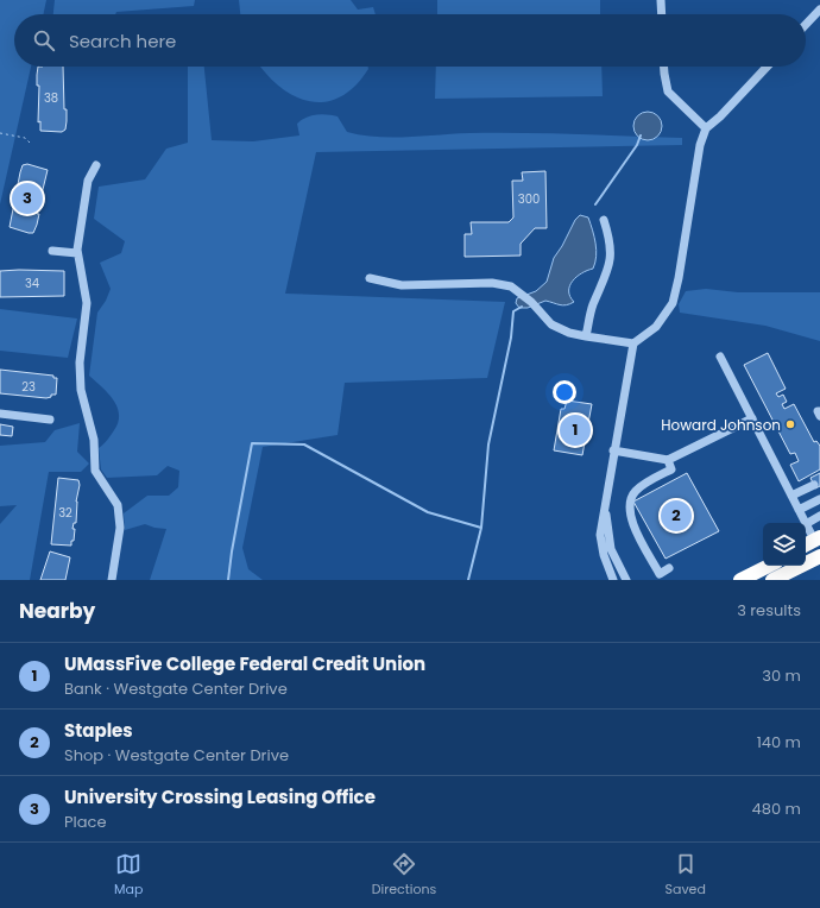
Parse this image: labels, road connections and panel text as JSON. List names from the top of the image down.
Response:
{
  "places": ["Howard Johnson"],
  "house_numbers": [
    "38",
    "300",
    "34",
    "23",
    "32"
  ],
  "page": {
    "search": "Search here",
    "pins": ["3", "1", "2"],
    "heading": ["Nearby", "3 results"],
    "list": [
      {
        "mark": "1",
        "name": "UMassFive College Federal Credit Union",
        "note": "Bank · Westgate Center Drive",
        "value": "30 m"
      },
      {
        "mark": "2",
        "name": "Staples",
        "note": "Shop · Westgate Center Drive",
        "value": "140 m"
      },
      {
        "mark": "3",
        "name": "University Crossing Leasing Office",
        "note": "Place",
        "value": "480 m"
      }
    ],
    "nav": ["Map", "Directions", "Saved"]
  }
}
